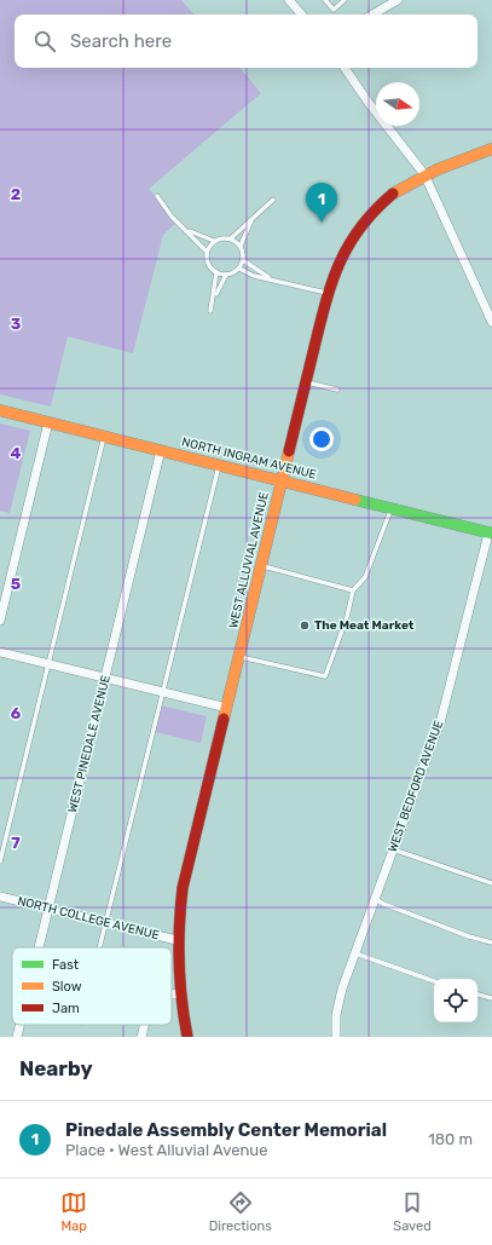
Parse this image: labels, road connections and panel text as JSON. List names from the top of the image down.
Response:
{
  "streets": {
    "street": [
      "NORTH INGRAM AVENUE",
      "WEST ALLUVIAL AVENUE",
      "WEST PINEDALE AVENUE",
      "WEST BEDFORD AVENUE",
      "NORTH COLLEGE AVENUE"
    ]
  },
  "crossings": [
    ["NORTH INGRAM AVENUE", "WEST ALLUVIAL AVENUE"],
    ["NORTH INGRAM AVENUE", "WEST PINEDALE AVENUE"],
    ["NORTH INGRAM AVENUE", "WEST BEDFORD AVENUE"],
    ["WEST ALLUVIAL AVENUE", "NORTH COLLEGE AVENUE"],
    ["WEST PINEDALE AVENUE", "NORTH COLLEGE AVENUE"]
  ],
  "places": ["The Meat Market"],
  "legend": ["Fast", "Slow", "Jam"],
  "north": "right",
  "page": {
    "search": "Search here",
    "pins": "1",
    "heading": "Nearby",
    "list": [
      {
        "mark": "1",
        "name": "Pinedale Assembly Center Memorial",
        "note": "Place · West Alluvial Avenue",
        "value": "180 m"
      }
    ],
    "nav": ["Map", "Directions", "Saved"]
  },
  "grid": {
    "rows": [
      "2",
      "3",
      "4",
      "5",
      "6",
      "7"
    ]
  }
}
